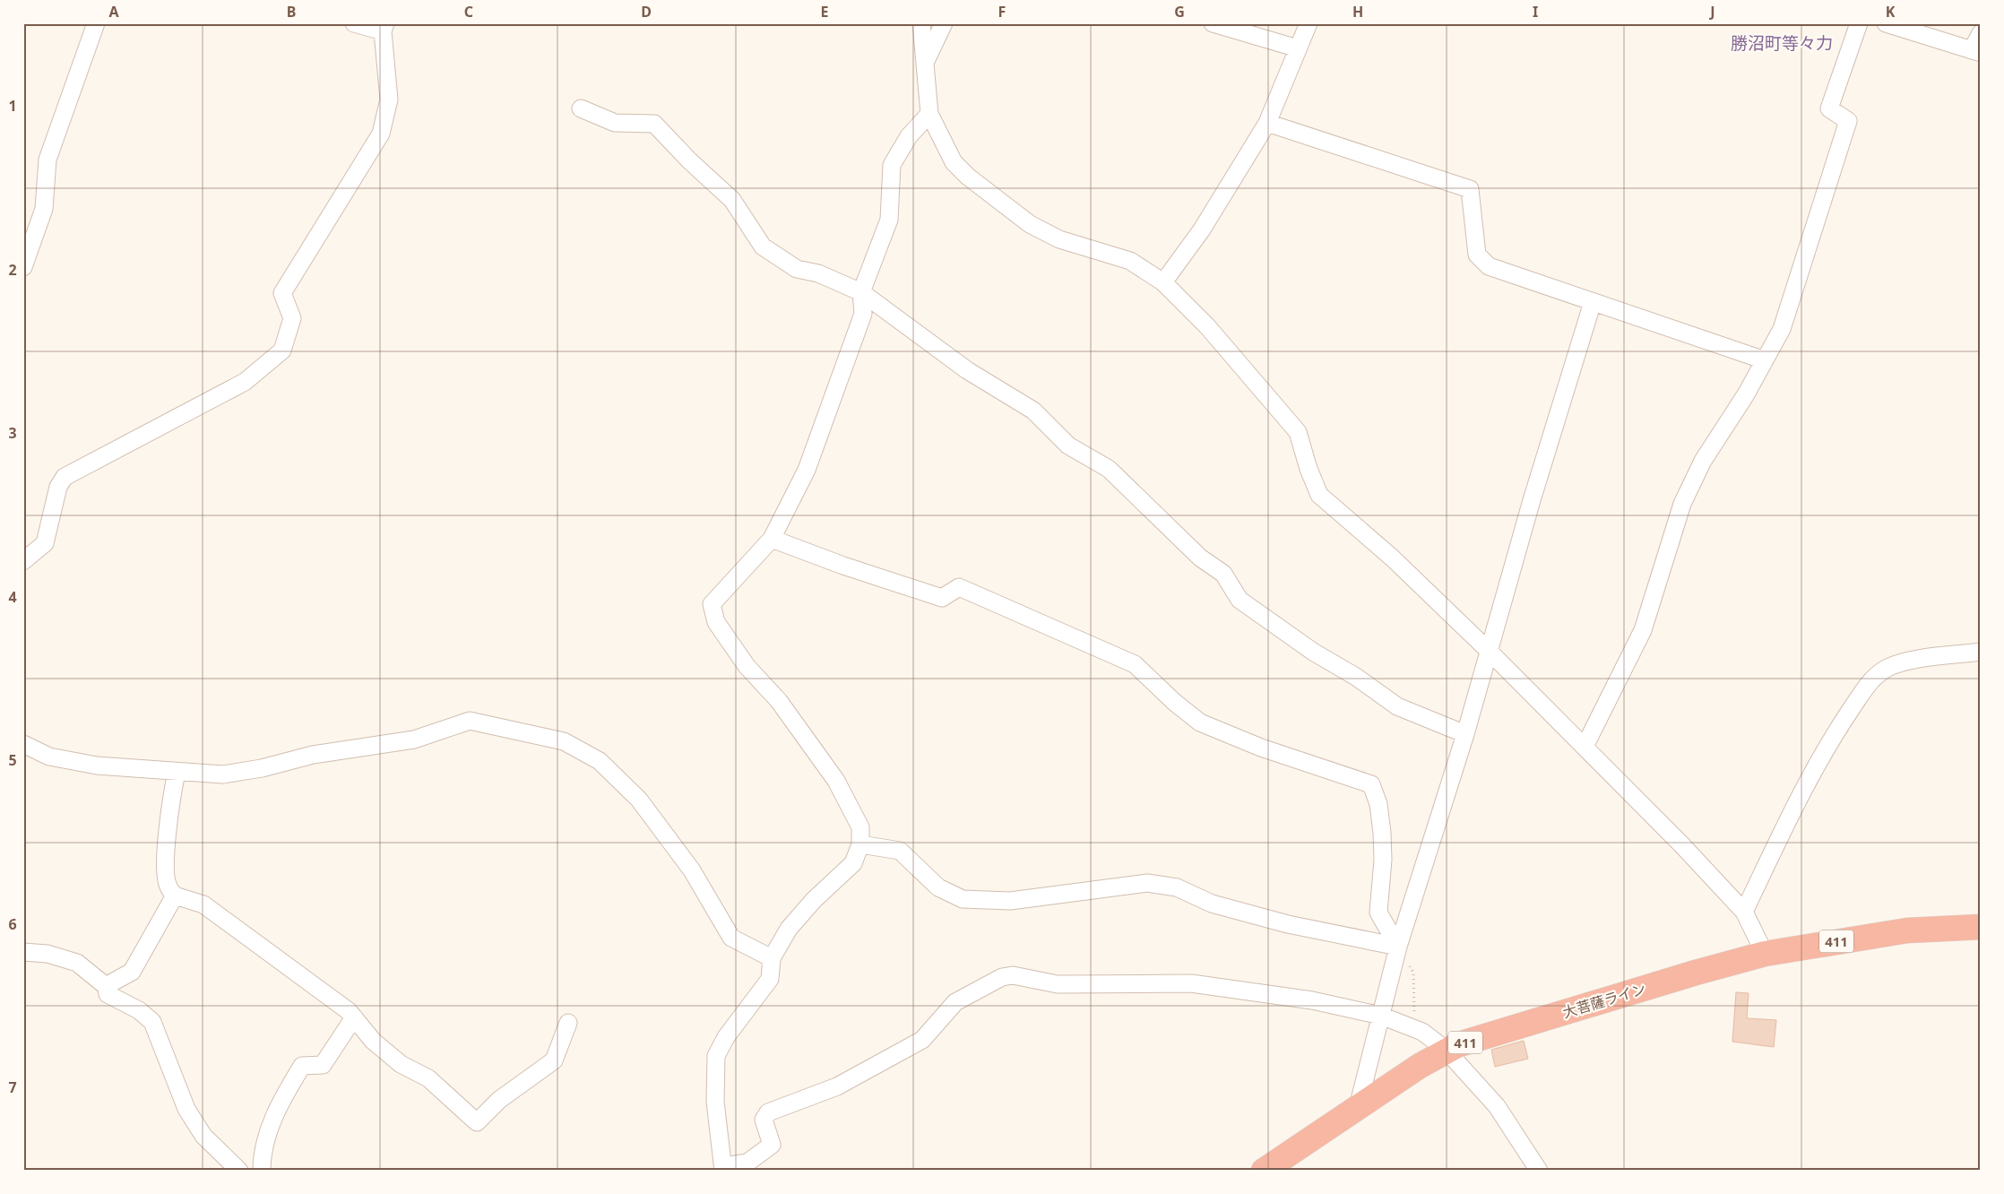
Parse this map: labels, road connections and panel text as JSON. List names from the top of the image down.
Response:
{
  "streets": {
    "highway": ["411", "大菩薩ライン"]
  },
  "districts": ["勝沼町等々力"],
  "grid": {
    "columns": [
      "A",
      "B",
      "C",
      "D",
      "E",
      "F",
      "G",
      "H",
      "I",
      "J",
      "K"
    ],
    "rows": [
      "1",
      "2",
      "3",
      "4",
      "5",
      "6",
      "7"
    ]
  }
}
